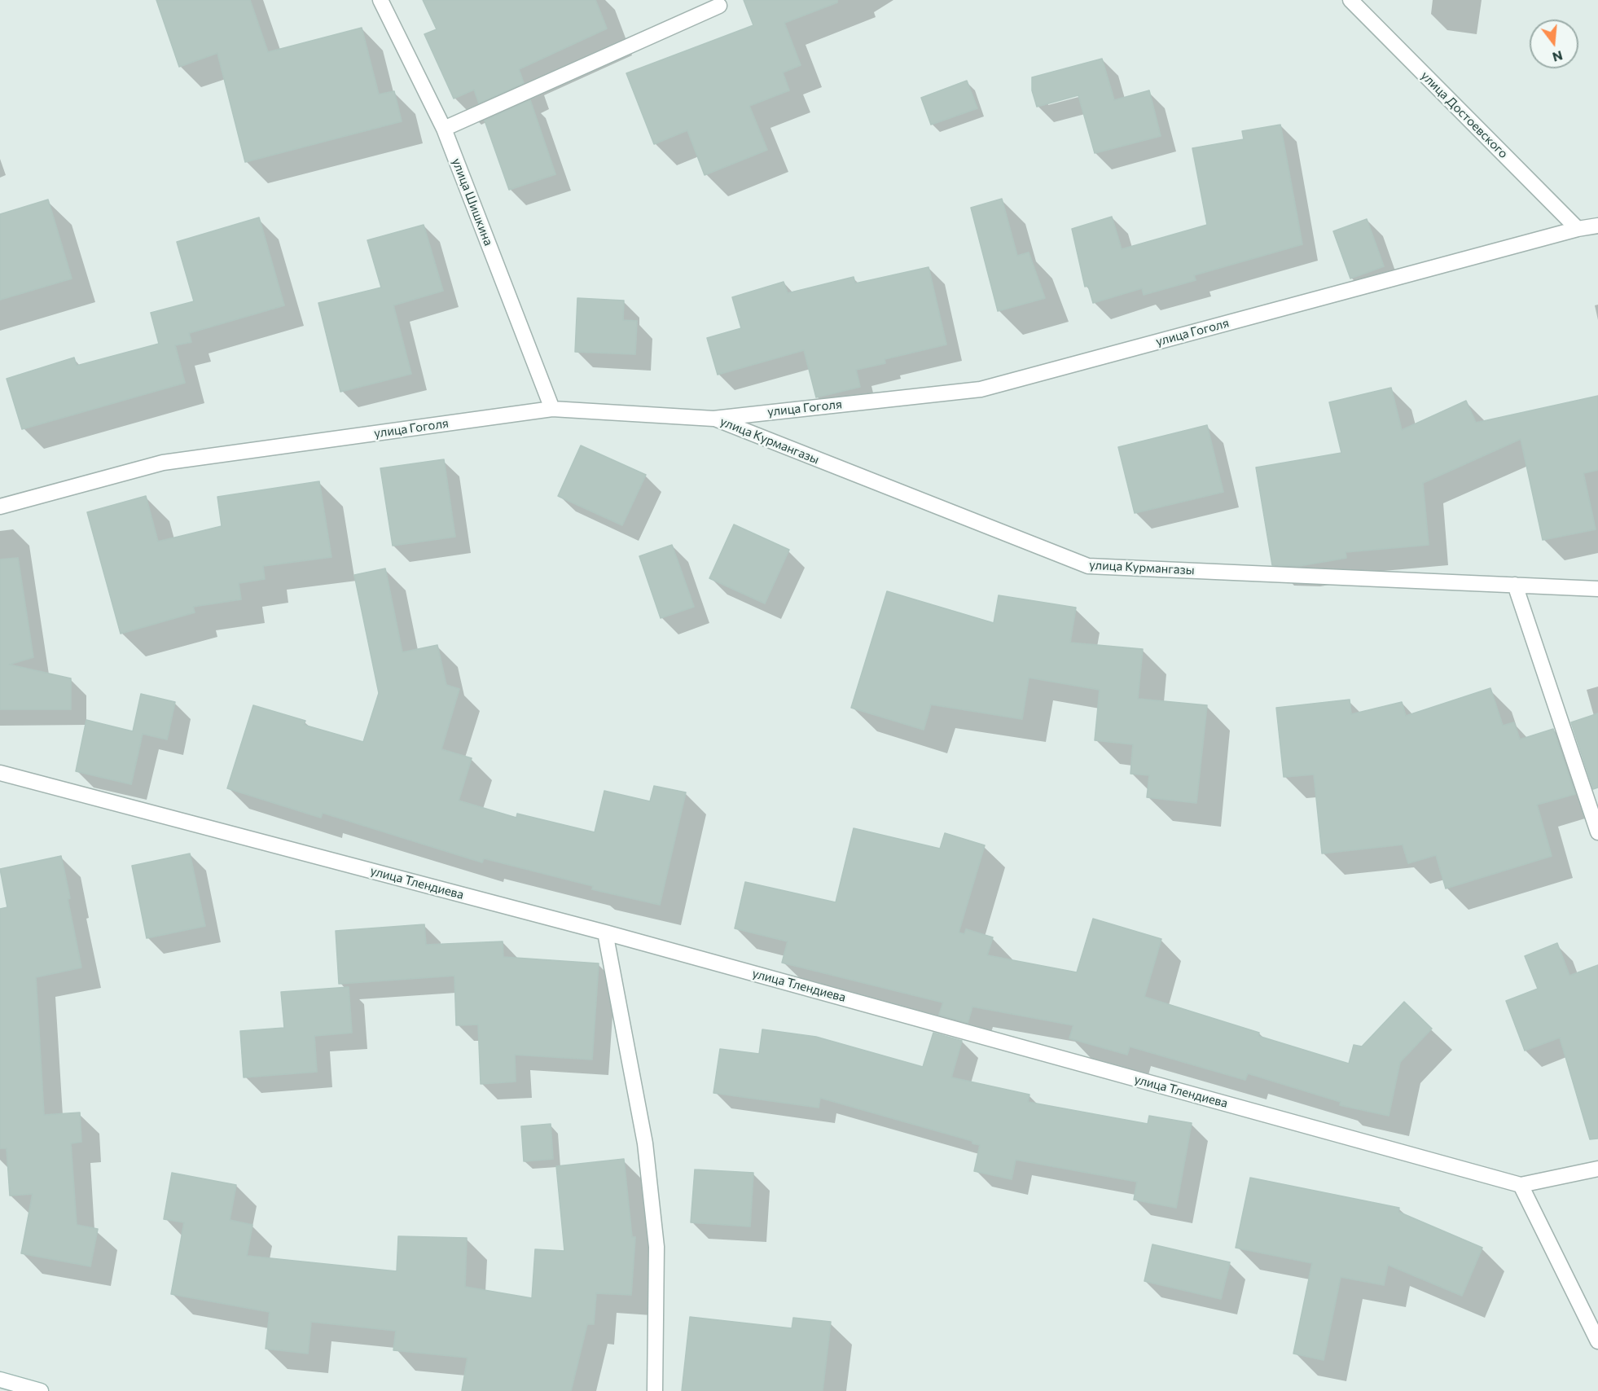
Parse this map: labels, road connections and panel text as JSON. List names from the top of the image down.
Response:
{
  "streets": {
    "street": [
      "улица Достоевского",
      "улица Шишкина",
      "улица Гоголя",
      "улица Курмангазы",
      "улица Тлендиева"
    ]
  },
  "crossings": [
    ["улица Достоевского", "улица Гоголя"],
    ["улица Шишкина", "улица Гоголя"],
    ["улица Гоголя", "улица Курмангазы"]
  ],
  "north": "bottom"
}
